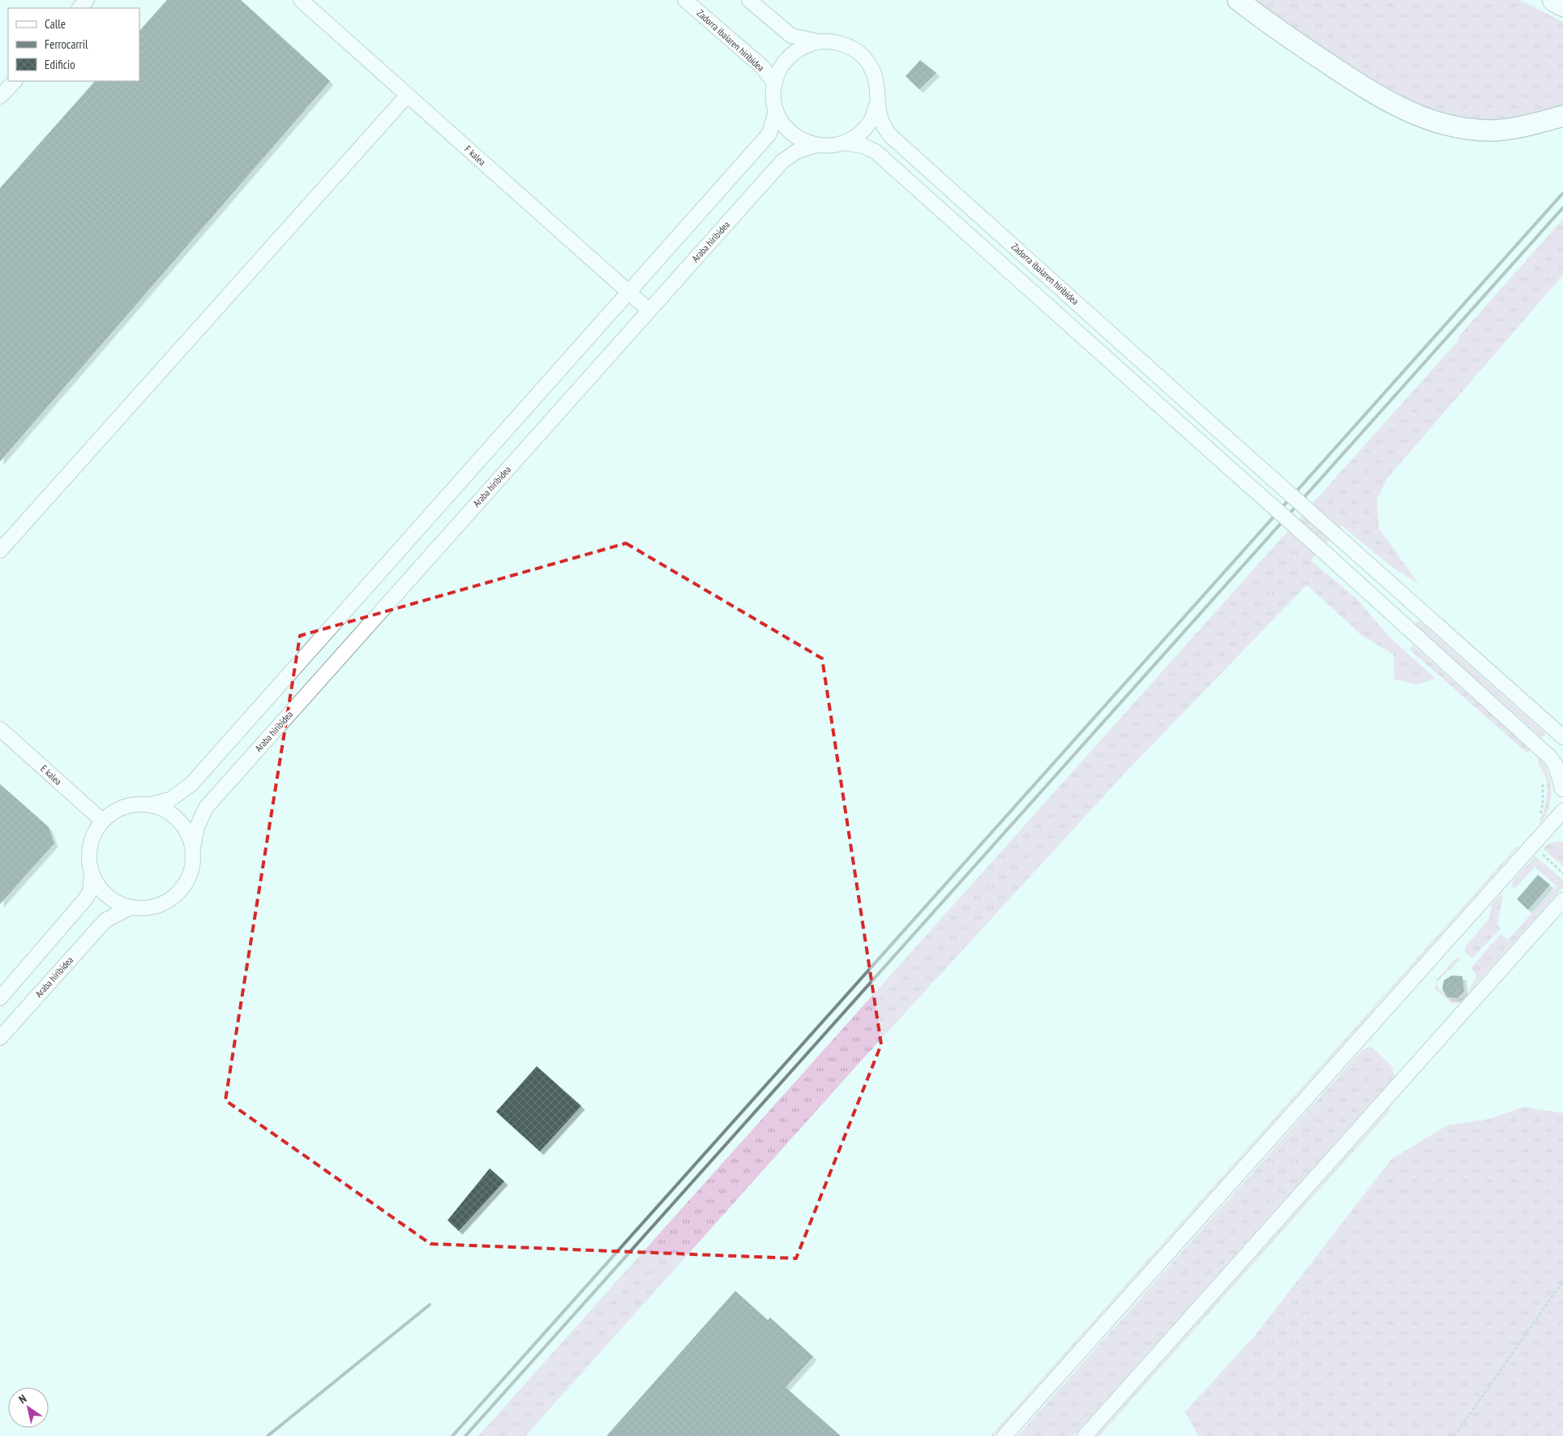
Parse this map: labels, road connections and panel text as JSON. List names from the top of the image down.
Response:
{
  "streets": {
    "street": [
      "Zadorra ibaiaren hiribidea",
      "F kalea",
      "Araba hiribidea",
      "E kalea"
    ]
  },
  "crossings": [
    ["Zadorra ibaiaren hiribidea", "Araba hiribidea"],
    ["F kalea", "Araba hiribidea"],
    ["Araba hiribidea", "E kalea"]
  ],
  "legend": ["Calle", "Ferrocarril", "Edificio"],
  "north": "top left"
}
